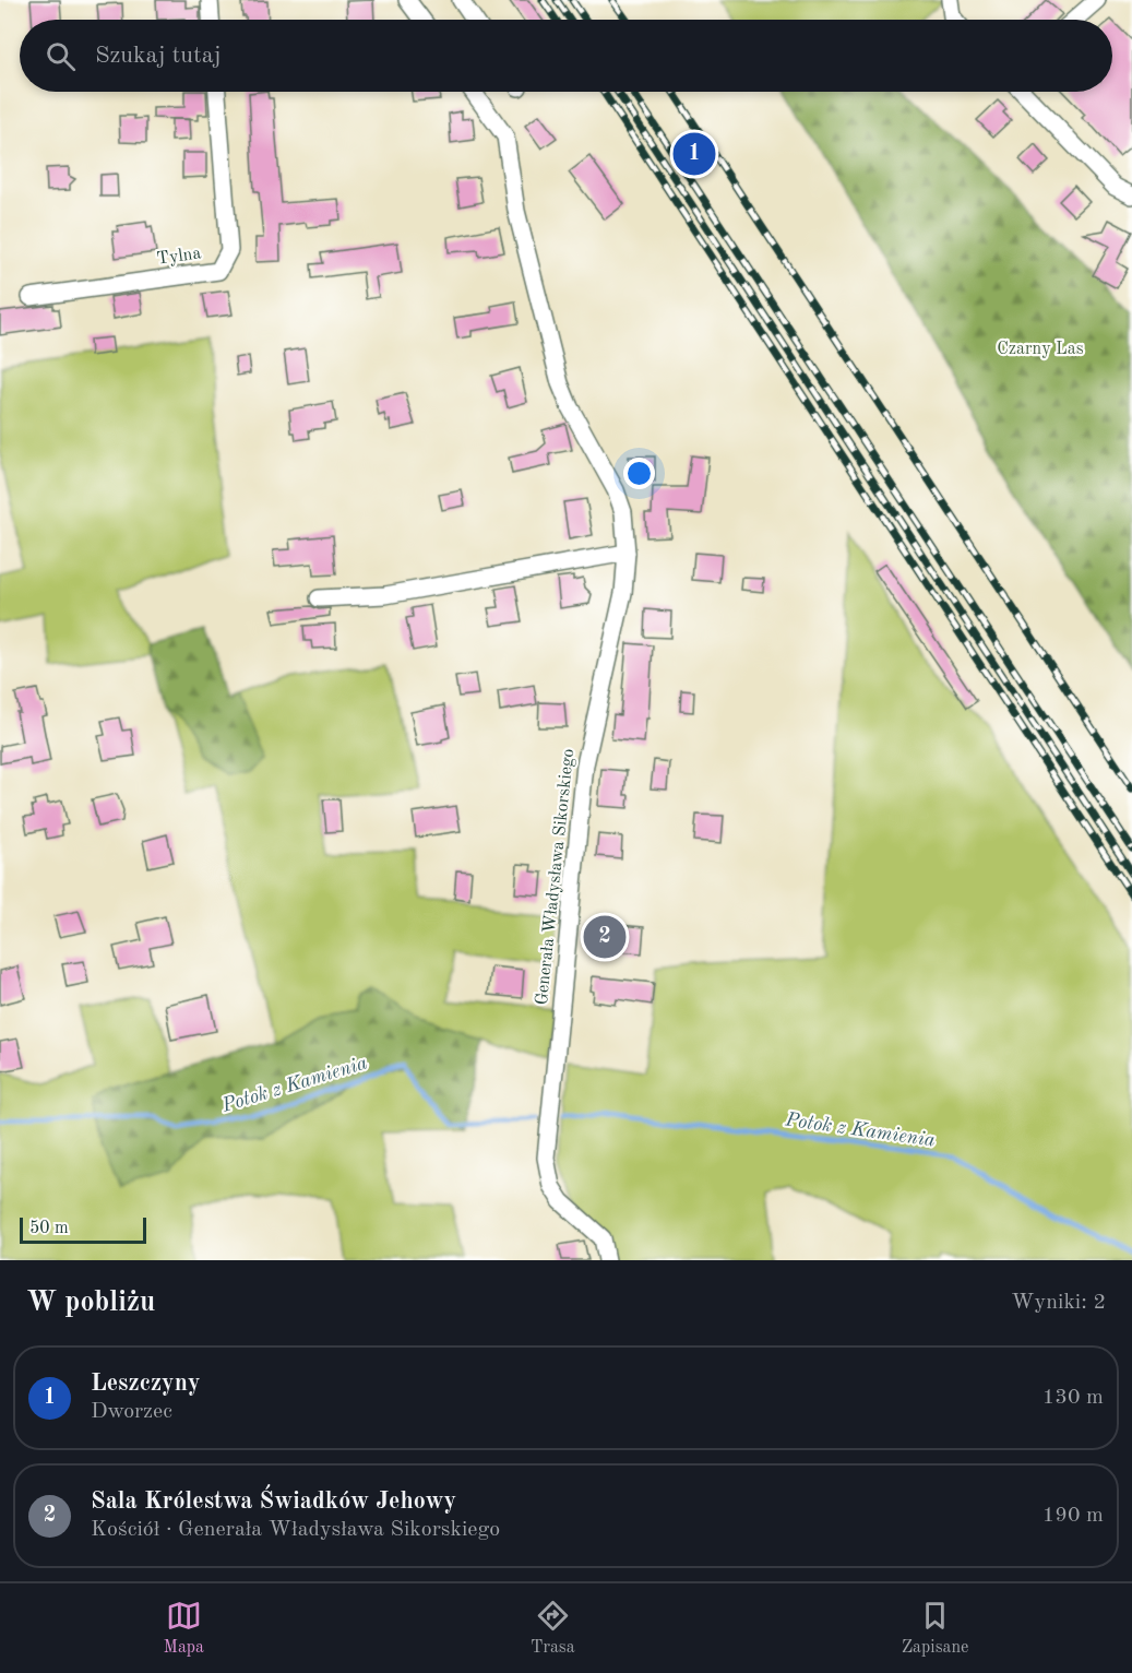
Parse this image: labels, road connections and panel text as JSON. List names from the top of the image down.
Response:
{
  "streets": {
    "street": ["Tylna", "Generała Władysława Sikorskiego"]
  },
  "water": ["Potok z Kamienia"],
  "parks": ["Czarny Las"],
  "scale_bar": "50 m",
  "page": {
    "search": "Szukaj tutaj",
    "pins": ["1", "2"],
    "scale": "50 m",
    "heading": ["W pobliżu", "Wyniki: 2"],
    "list": [
      {
        "mark": "1",
        "name": "Leszczyny",
        "note": "Dworzec",
        "value": "130 m"
      },
      {
        "mark": "2",
        "name": "Sala Królestwa Świadków Jehowy",
        "note": "Kościół · Generała Władysława Sikorskiego",
        "value": "190 m"
      }
    ],
    "nav": ["Mapa", "Trasa", "Zapisane"]
  }
}
